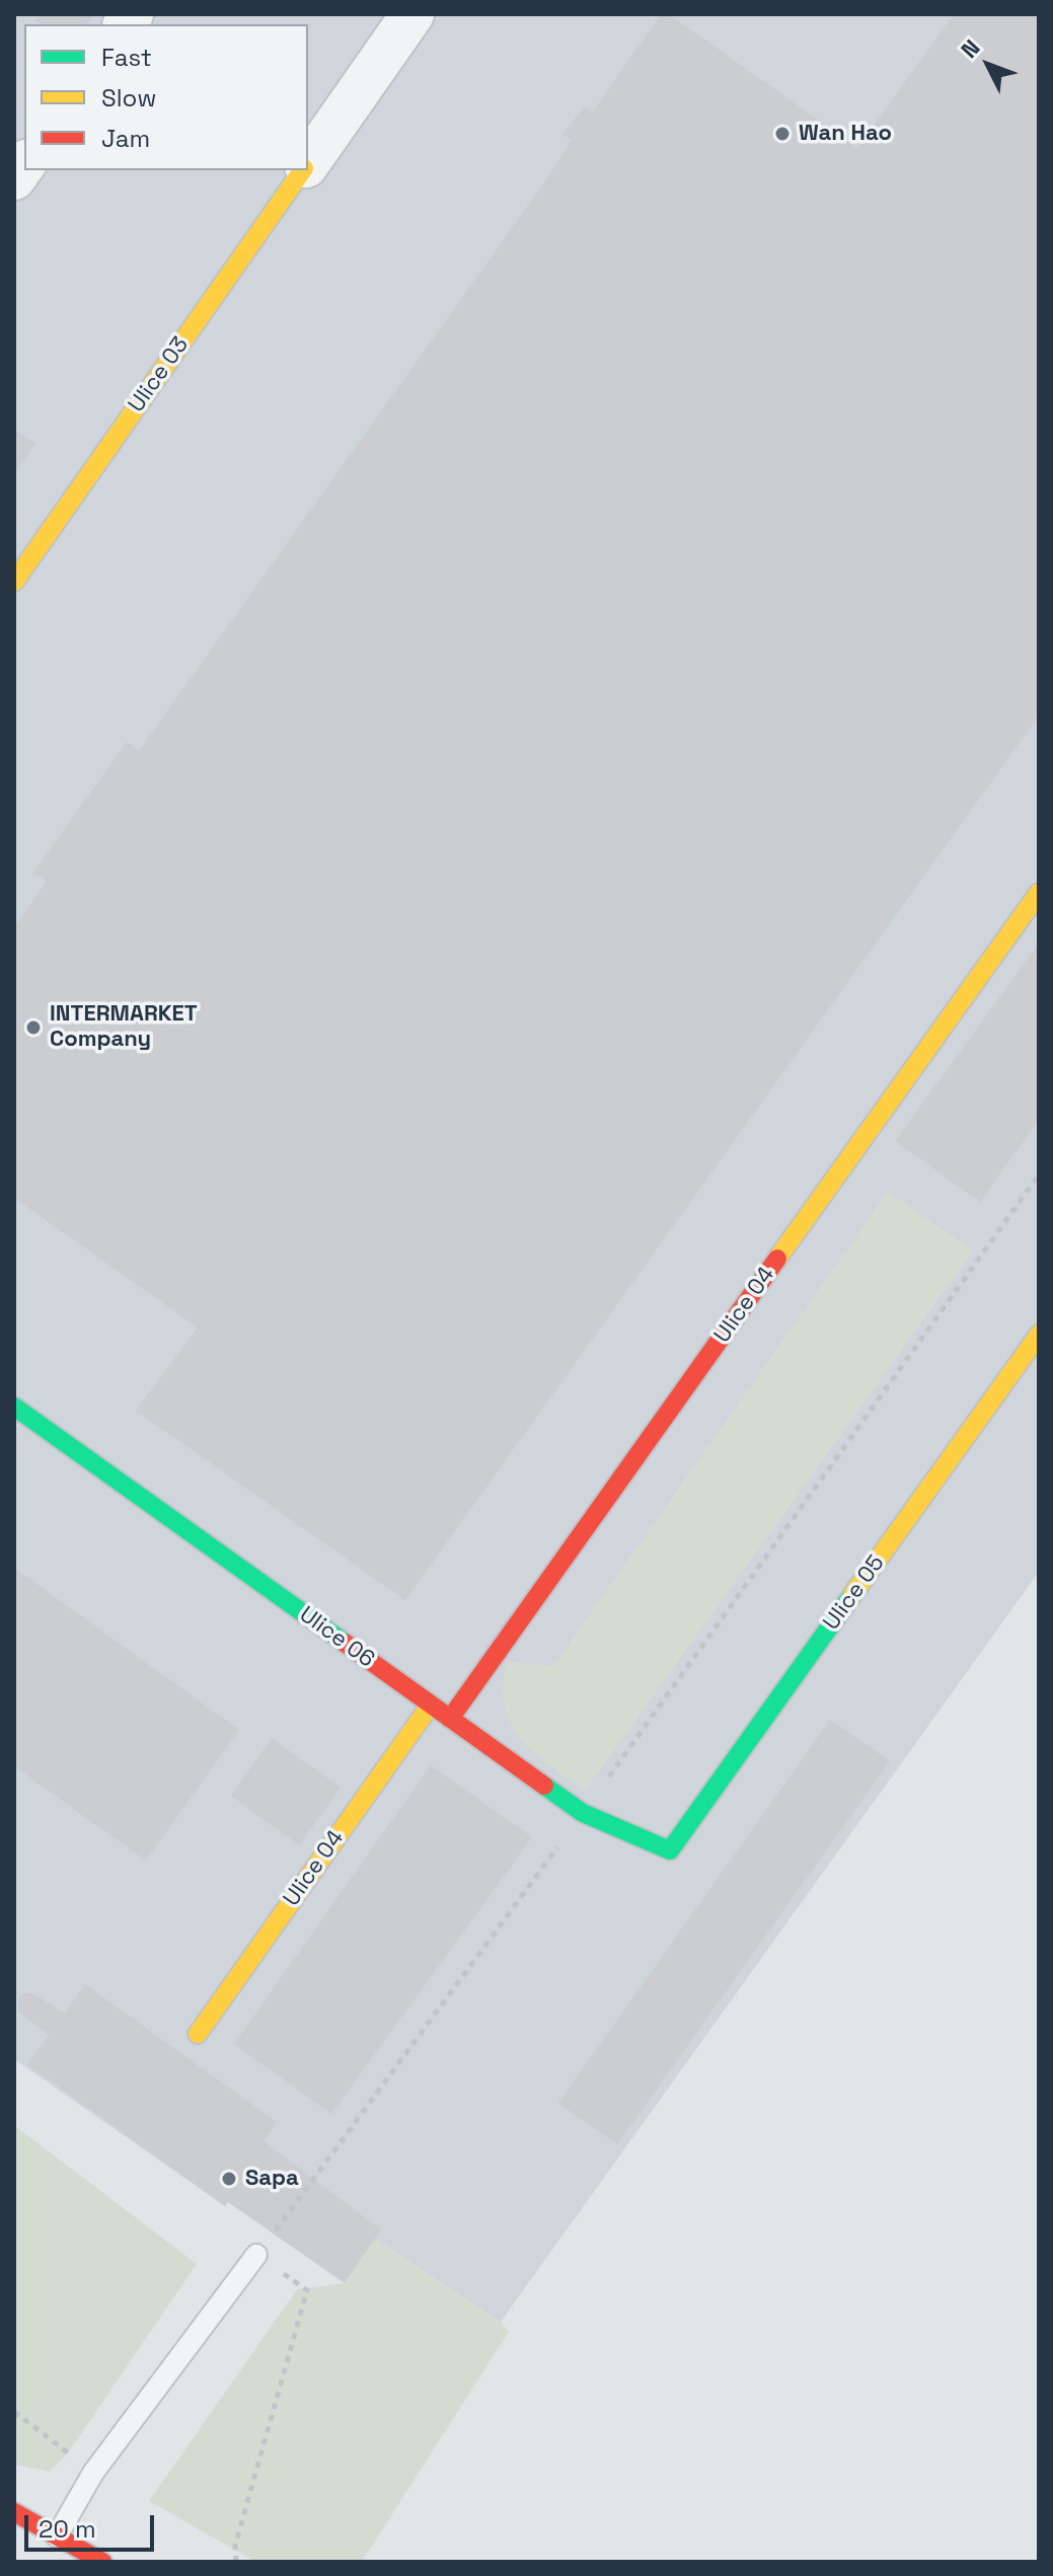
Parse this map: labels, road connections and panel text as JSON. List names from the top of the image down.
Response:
{
  "streets": {
    "street": [
      "Ulice 03",
      "Ulice 04",
      "Ulice 05",
      "Ulice 06"
    ]
  },
  "crossings": [
    ["Ulice 04", "Ulice 06"],
    ["Ulice 05", "Ulice 06"]
  ],
  "places": ["Wan Hao", "INTERMARKET Company", "Sapa"],
  "legend": ["Fast", "Slow", "Jam"],
  "scale_bar": "20 m",
  "north": "top left"
}
